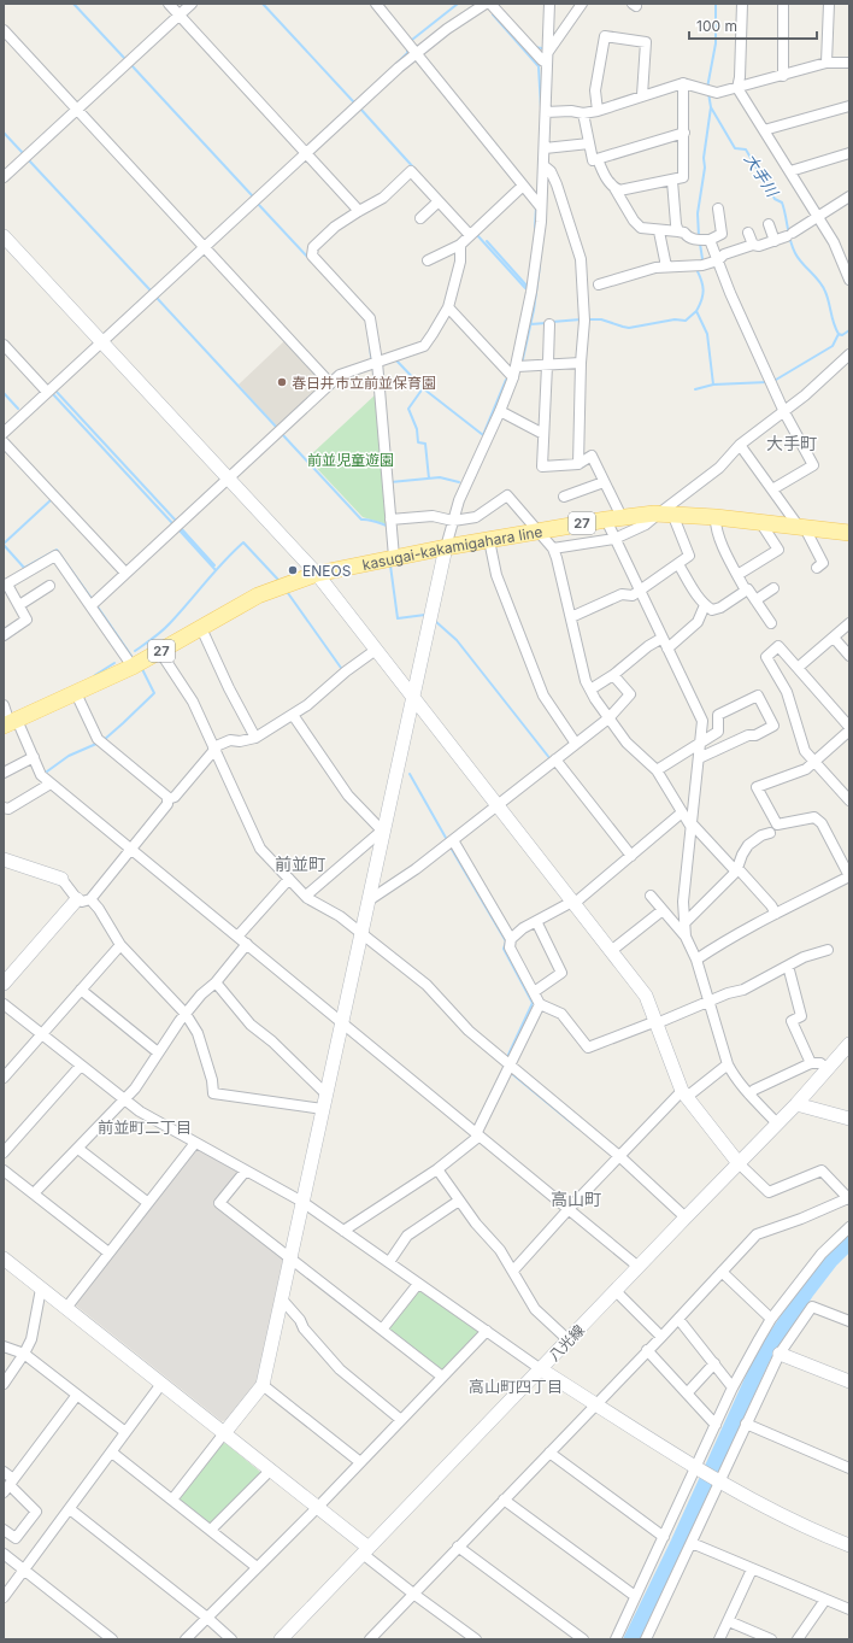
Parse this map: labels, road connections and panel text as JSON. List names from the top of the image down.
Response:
{
  "streets": {
    "main road": ["27", "kasugai-kakamigahara line"],
    "street": ["八光線"]
  },
  "districts": [
    "大手町",
    "前並町",
    "前並町二丁目",
    "高山町",
    "高山町四丁目"
  ],
  "water": ["大手川"],
  "parks": ["前並児童遊園"],
  "places": ["春日井市立前並保育園", "ENEOS"],
  "scale_bar": "100 m"
}
